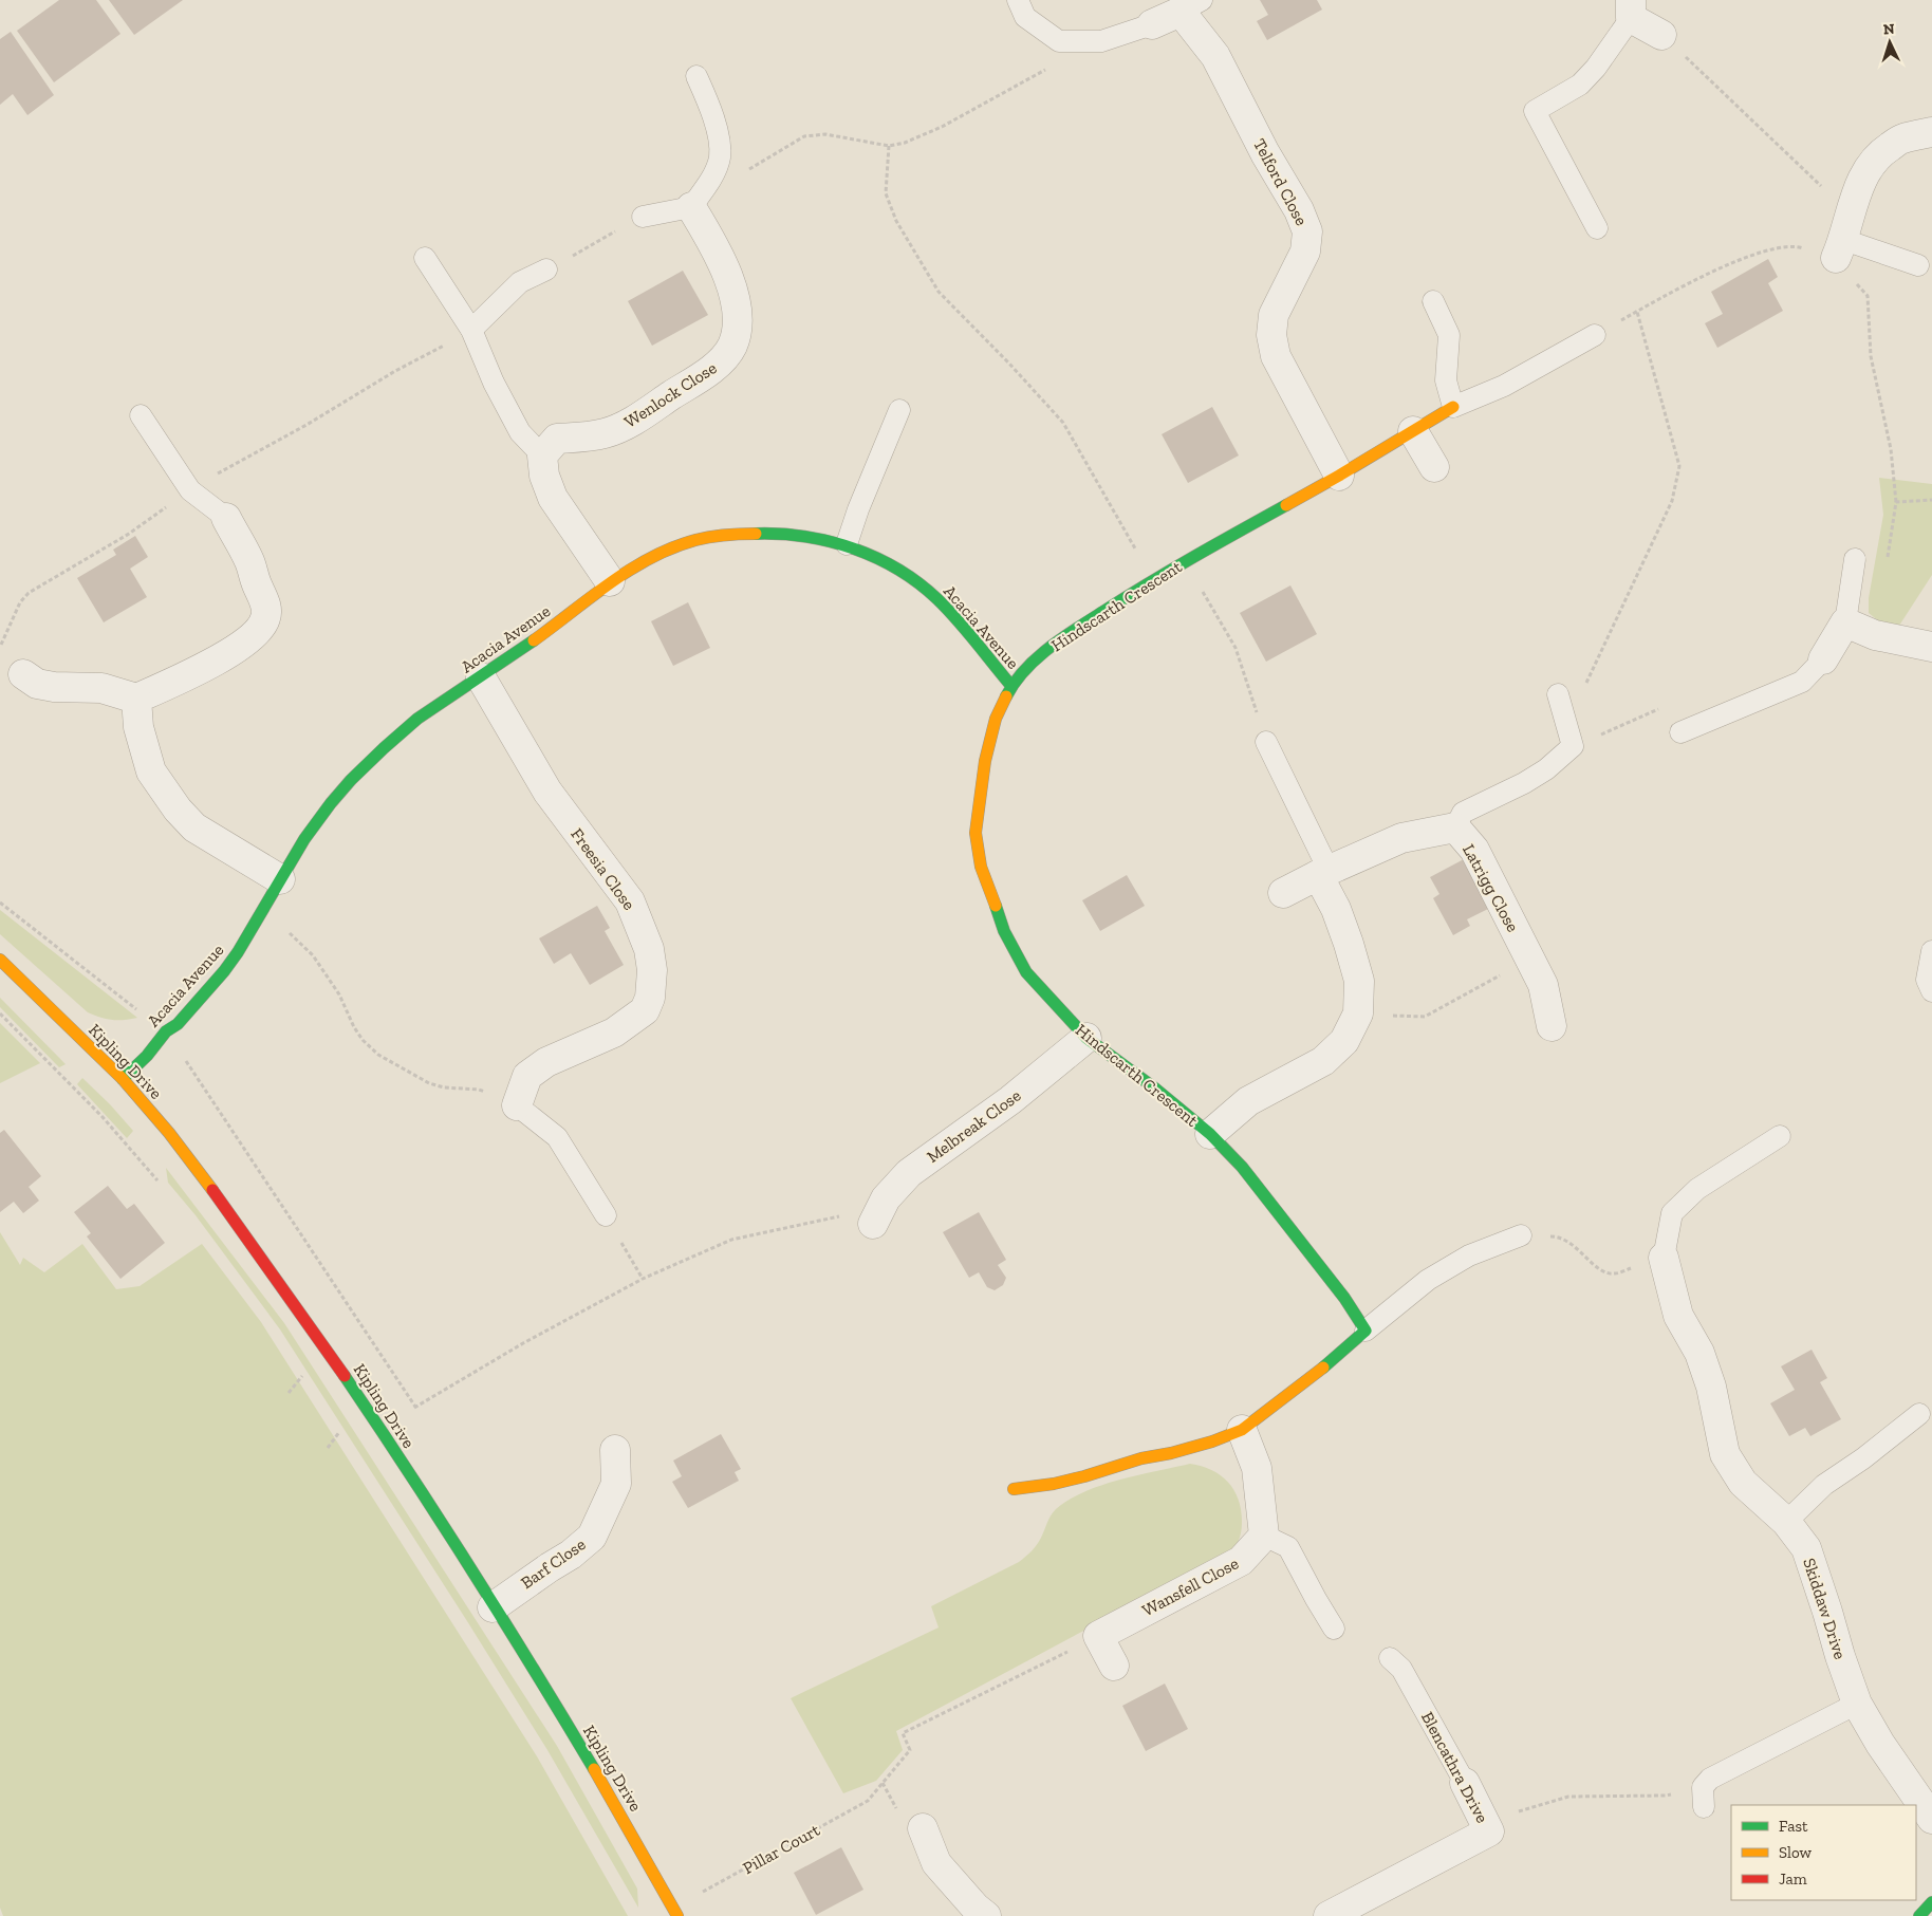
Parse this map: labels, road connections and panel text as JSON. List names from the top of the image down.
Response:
{
  "streets": {
    "street": [
      "Telford Close",
      "Wenlock Close",
      "Hindscarth Crescent",
      "Acacia Avenue",
      "Freesia Close",
      "Latrigg Close",
      "Kipling Drive",
      "Melbreak Close",
      "Barf Close",
      "Wansfell Close",
      "Skiddaw Drive",
      "Blencathra Drive"
    ],
    "path": ["Pillar Court"]
  },
  "crossings": [
    ["Telford Close", "Hindscarth Crescent"],
    ["Hindscarth Crescent", "Acacia Avenue"],
    ["Hindscarth Crescent", "Melbreak Close"],
    ["Acacia Avenue", "Freesia Close"],
    ["Acacia Avenue", "Kipling Drive"],
    ["Kipling Drive", "Barf Close"],
    ["Kipling Drive", "Pillar Court"],
    ["Wansfell Close", "Pillar Court"]
  ],
  "legend": ["Fast", "Slow", "Jam"],
  "north": "top"
}
